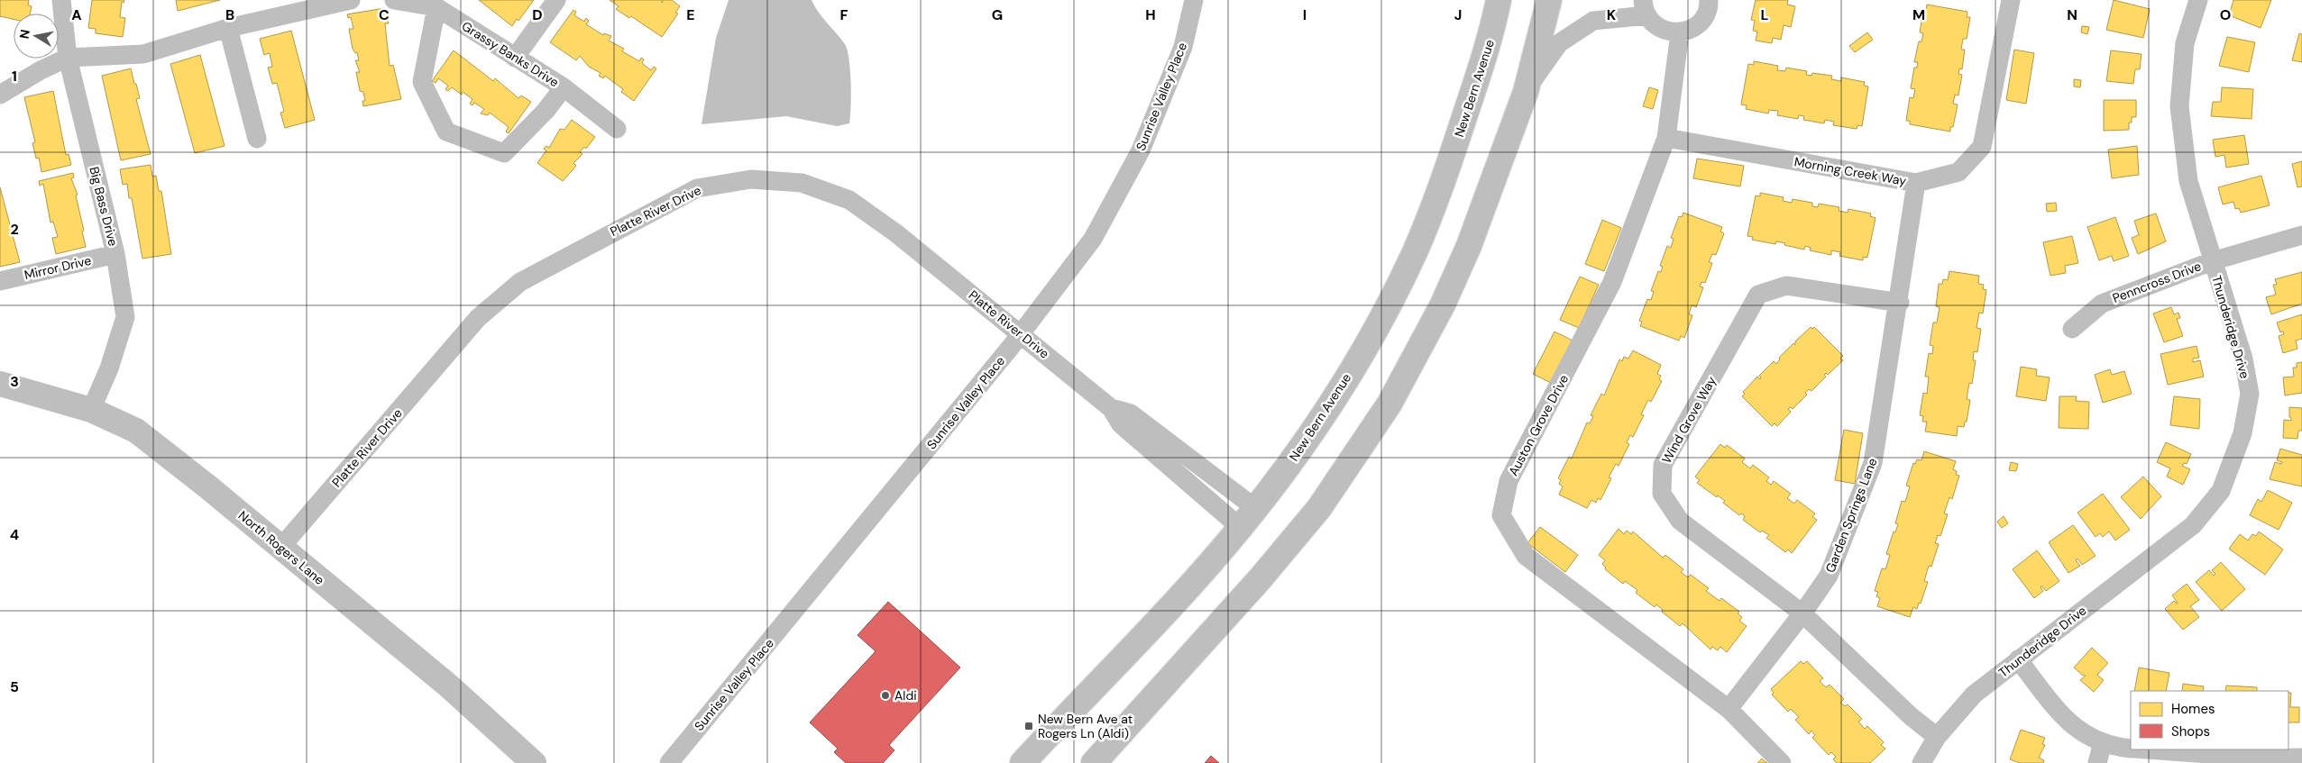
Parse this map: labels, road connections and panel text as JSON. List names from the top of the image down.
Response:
{
  "streets": {
    "main road": ["New Bern Avenue", "North Rogers Lane"],
    "street": [
      "Grassy Banks Drive",
      "Sunrise Valley Place",
      "Morning Creek Way",
      "Big Bass Drive",
      "Platte River Drive",
      "Mirror Drive",
      "Penncross Drive",
      "Thunderidge Drive",
      "Wind Grove Way",
      "Auston Grove Drive",
      "Garden Springs Lane"
    ]
  },
  "crossings": [
    ["New Bern Avenue", "Platte River Drive"],
    ["Sunrise Valley Place", "Platte River Drive"],
    ["Morning Creek Way", "Auston Grove Drive"],
    ["Morning Creek Way", "Garden Springs Lane"],
    ["Big Bass Drive", "Mirror Drive"],
    ["Big Bass Drive", "North Rogers Lane"],
    ["Platte River Drive", "North Rogers Lane"],
    ["Penncross Drive", "Thunderidge Drive"],
    ["Thunderidge Drive", "Wind Grove Way"],
    ["Wind Grove Way", "Garden Springs Lane"],
    ["Auston Grove Drive", "Garden Springs Lane"]
  ],
  "places": {
    "other": ["Aldi"],
    "transit": ["New Bern Ave at Rogers Ln (Aldi)"]
  },
  "legend": ["Homes", "Shops"],
  "north": "left",
  "grid": {
    "columns": [
      "A",
      "B",
      "C",
      "D",
      "E",
      "F",
      "G",
      "H",
      "I",
      "J",
      "K",
      "L",
      "M",
      "N",
      "O"
    ],
    "rows": [
      "1",
      "2",
      "3",
      "4",
      "5"
    ]
  }
}
